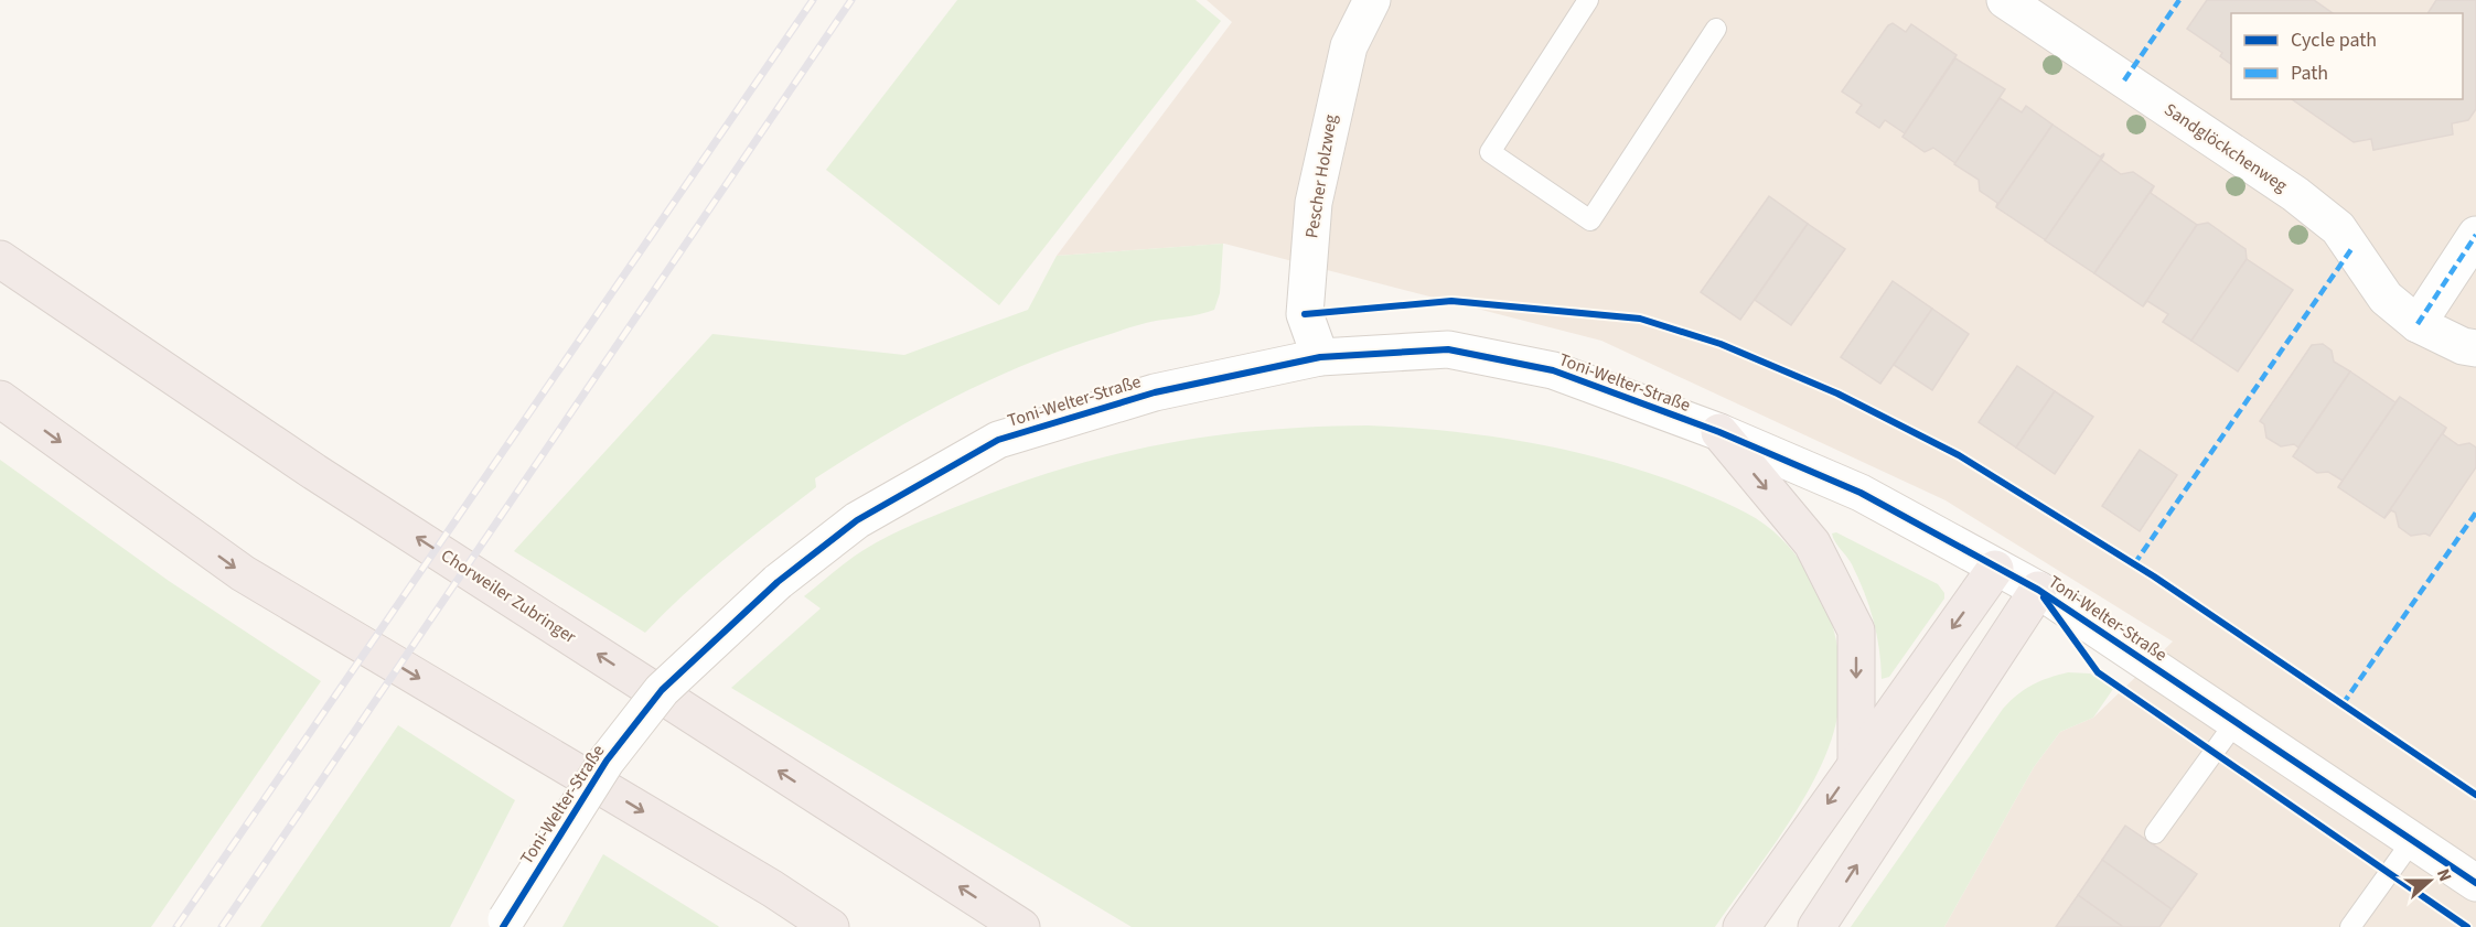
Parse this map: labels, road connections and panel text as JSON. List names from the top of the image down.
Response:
{
  "streets": {
    "highway": ["Chorweiler Zubringer"],
    "street": ["Sandglöckchenweg", "Pescher Holzweg", "Toni-Welter-Straße"]
  },
  "crossings": [
    ["Pescher Holzweg", "Toni-Welter-Straße"]
  ],
  "legend": ["Cycle path", "Path"],
  "north": "right"
}
